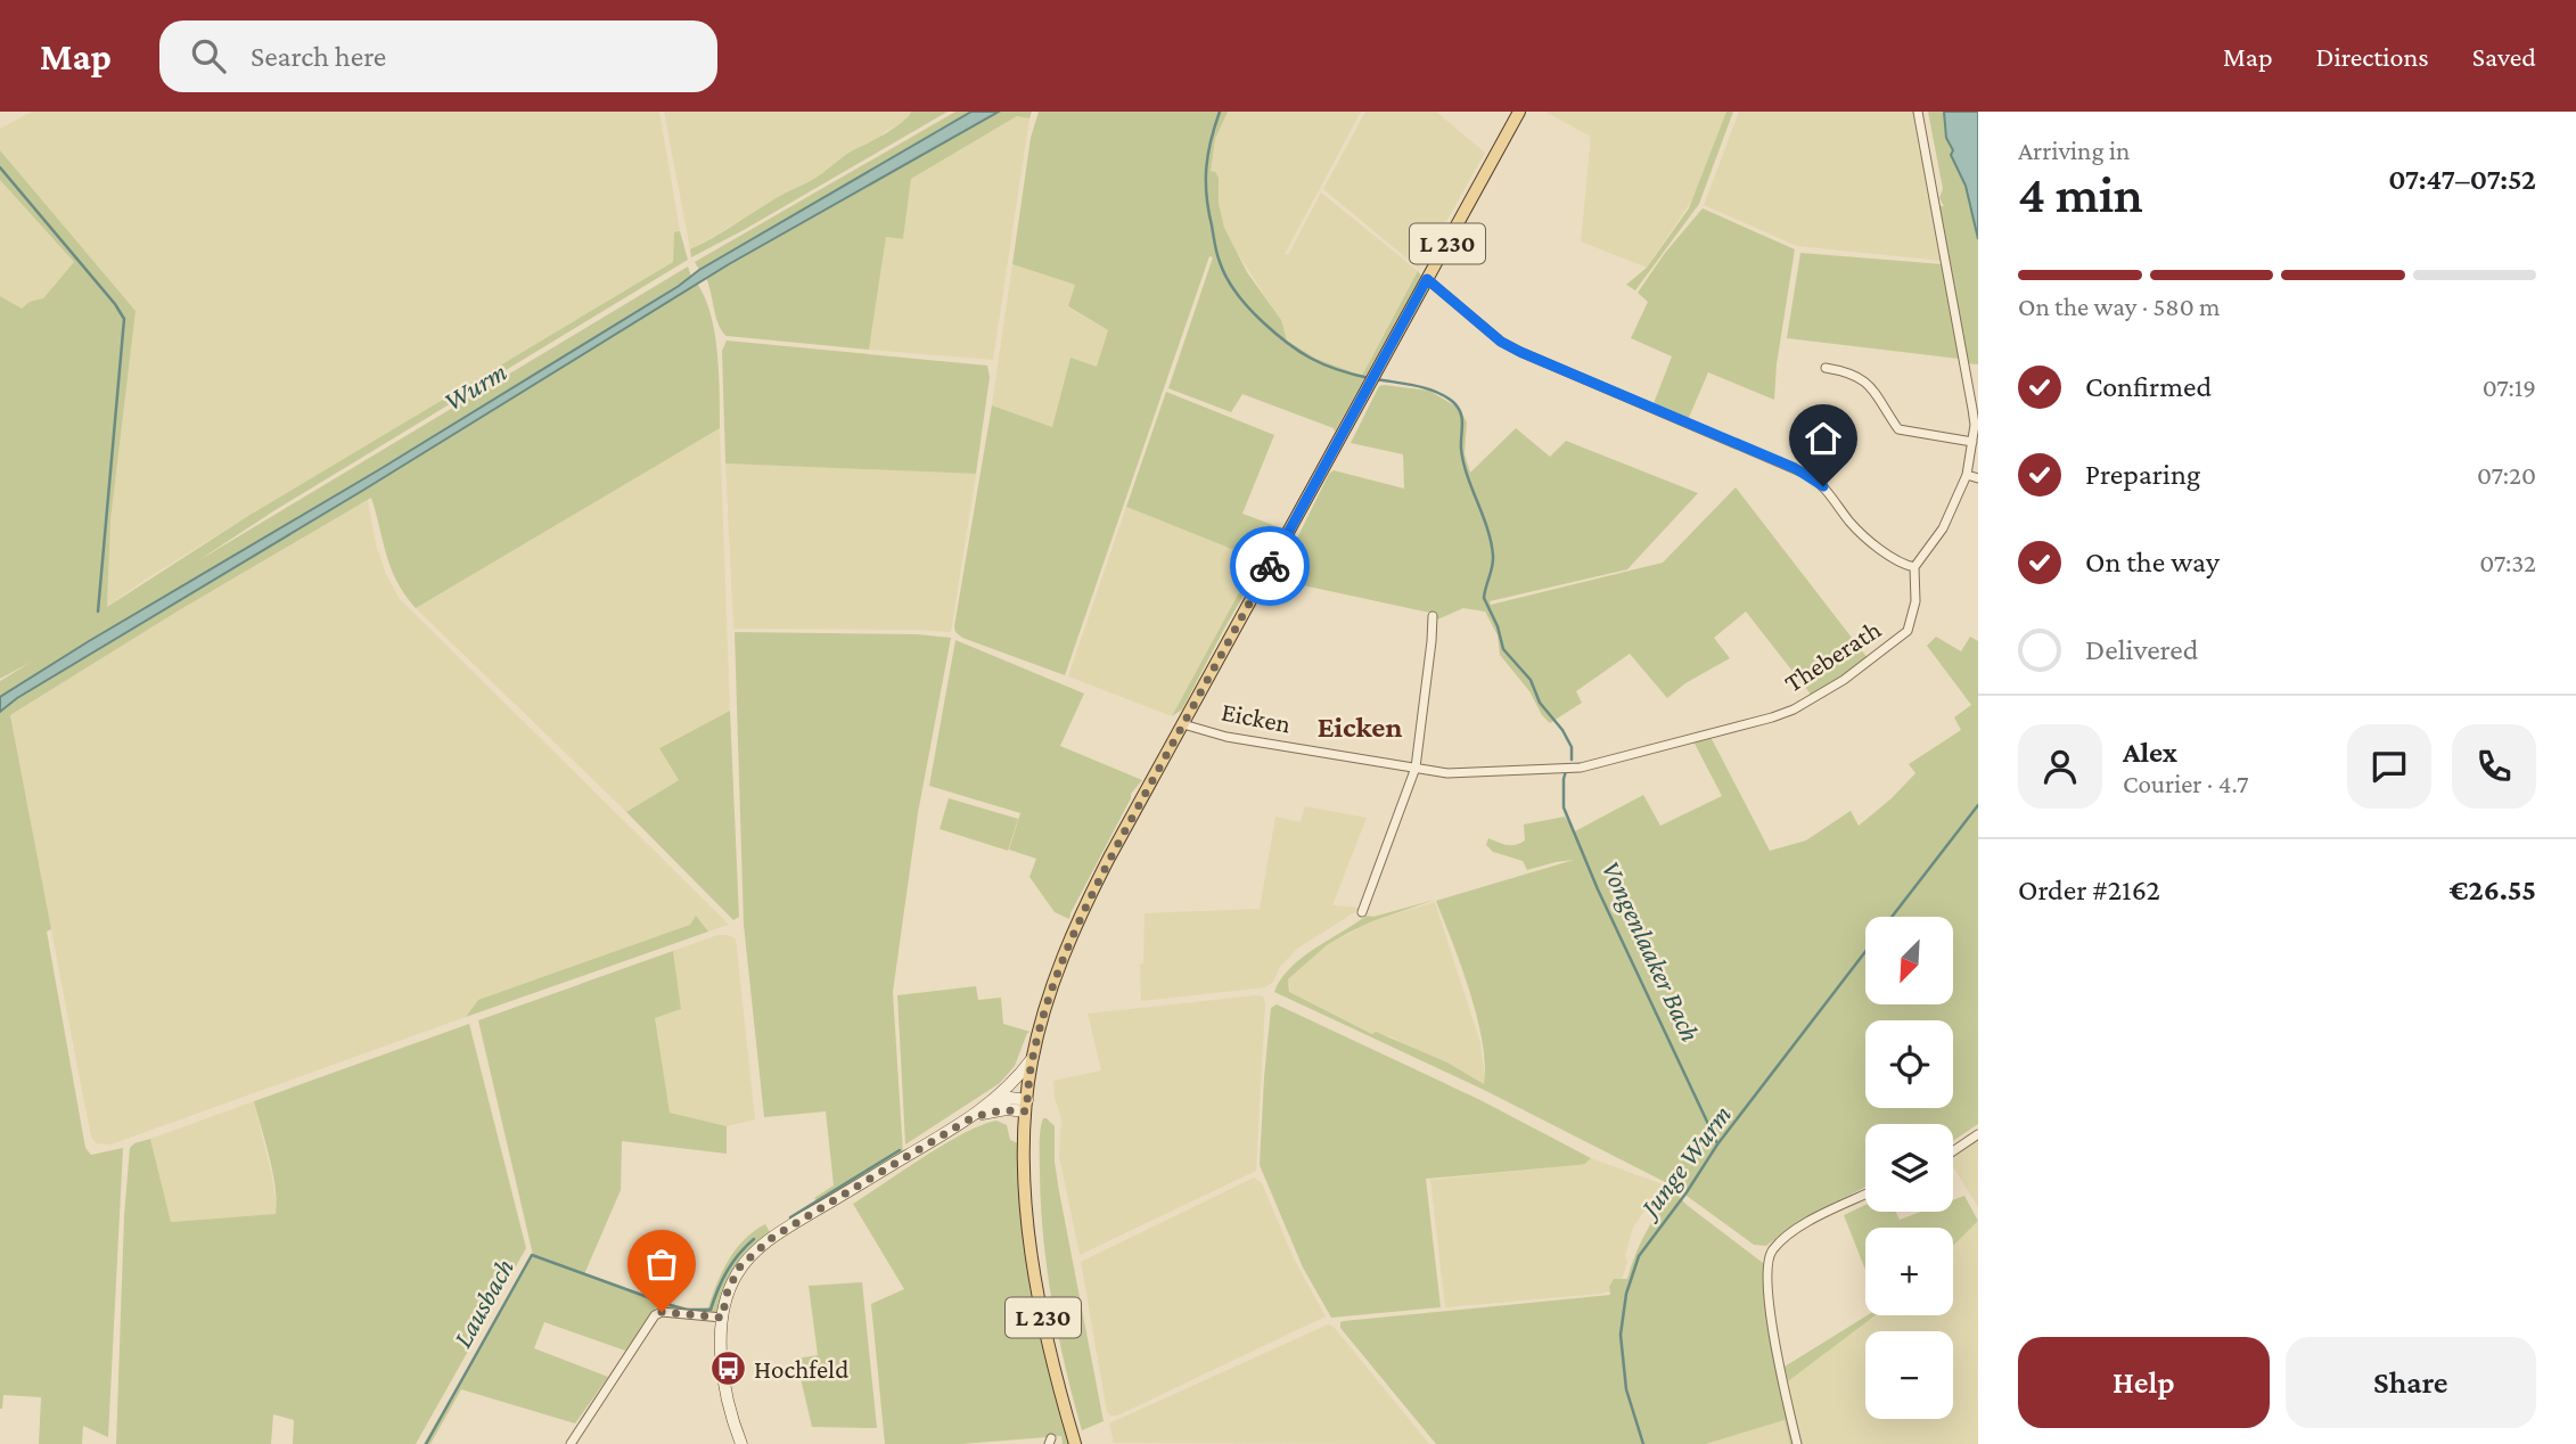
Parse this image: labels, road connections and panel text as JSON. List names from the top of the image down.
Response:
{
  "streets": {
    "main road": ["L 230"],
    "street": ["Theberath", "Eicken"]
  },
  "crossings": [
    ["L 230", "Eicken"],
    ["Theberath", "Eicken"]
  ],
  "districts": ["Eicken"],
  "water": [
    "Wurm",
    "Vongenlaaker Bach",
    "Junge Wurm",
    "Lausbach"
  ],
  "places": {
    "bus stop": ["Hochfeld"]
  },
  "north": "bottom left",
  "page": {
    "header": "Map",
    "search": "Search here",
    "nav": ["Map", "Directions", "Saved"],
    "heading": ["4 min", "Arriving in", "07:47–07:52"],
    "panel": [
      "Alex",
      "Courier · 4.7",
      "Order #2162",
      "€26.55"
    ],
    "bar": "On the way · 580 m",
    "list": [
      ["Confirmed", "07:19"],
      ["Preparing", "07:20"],
      ["On the way", "07:32"],
      "Delivered"
    ],
    "map_buttons": ["+", "−"],
    "buttons": ["Help", "Share"]
  }
}
